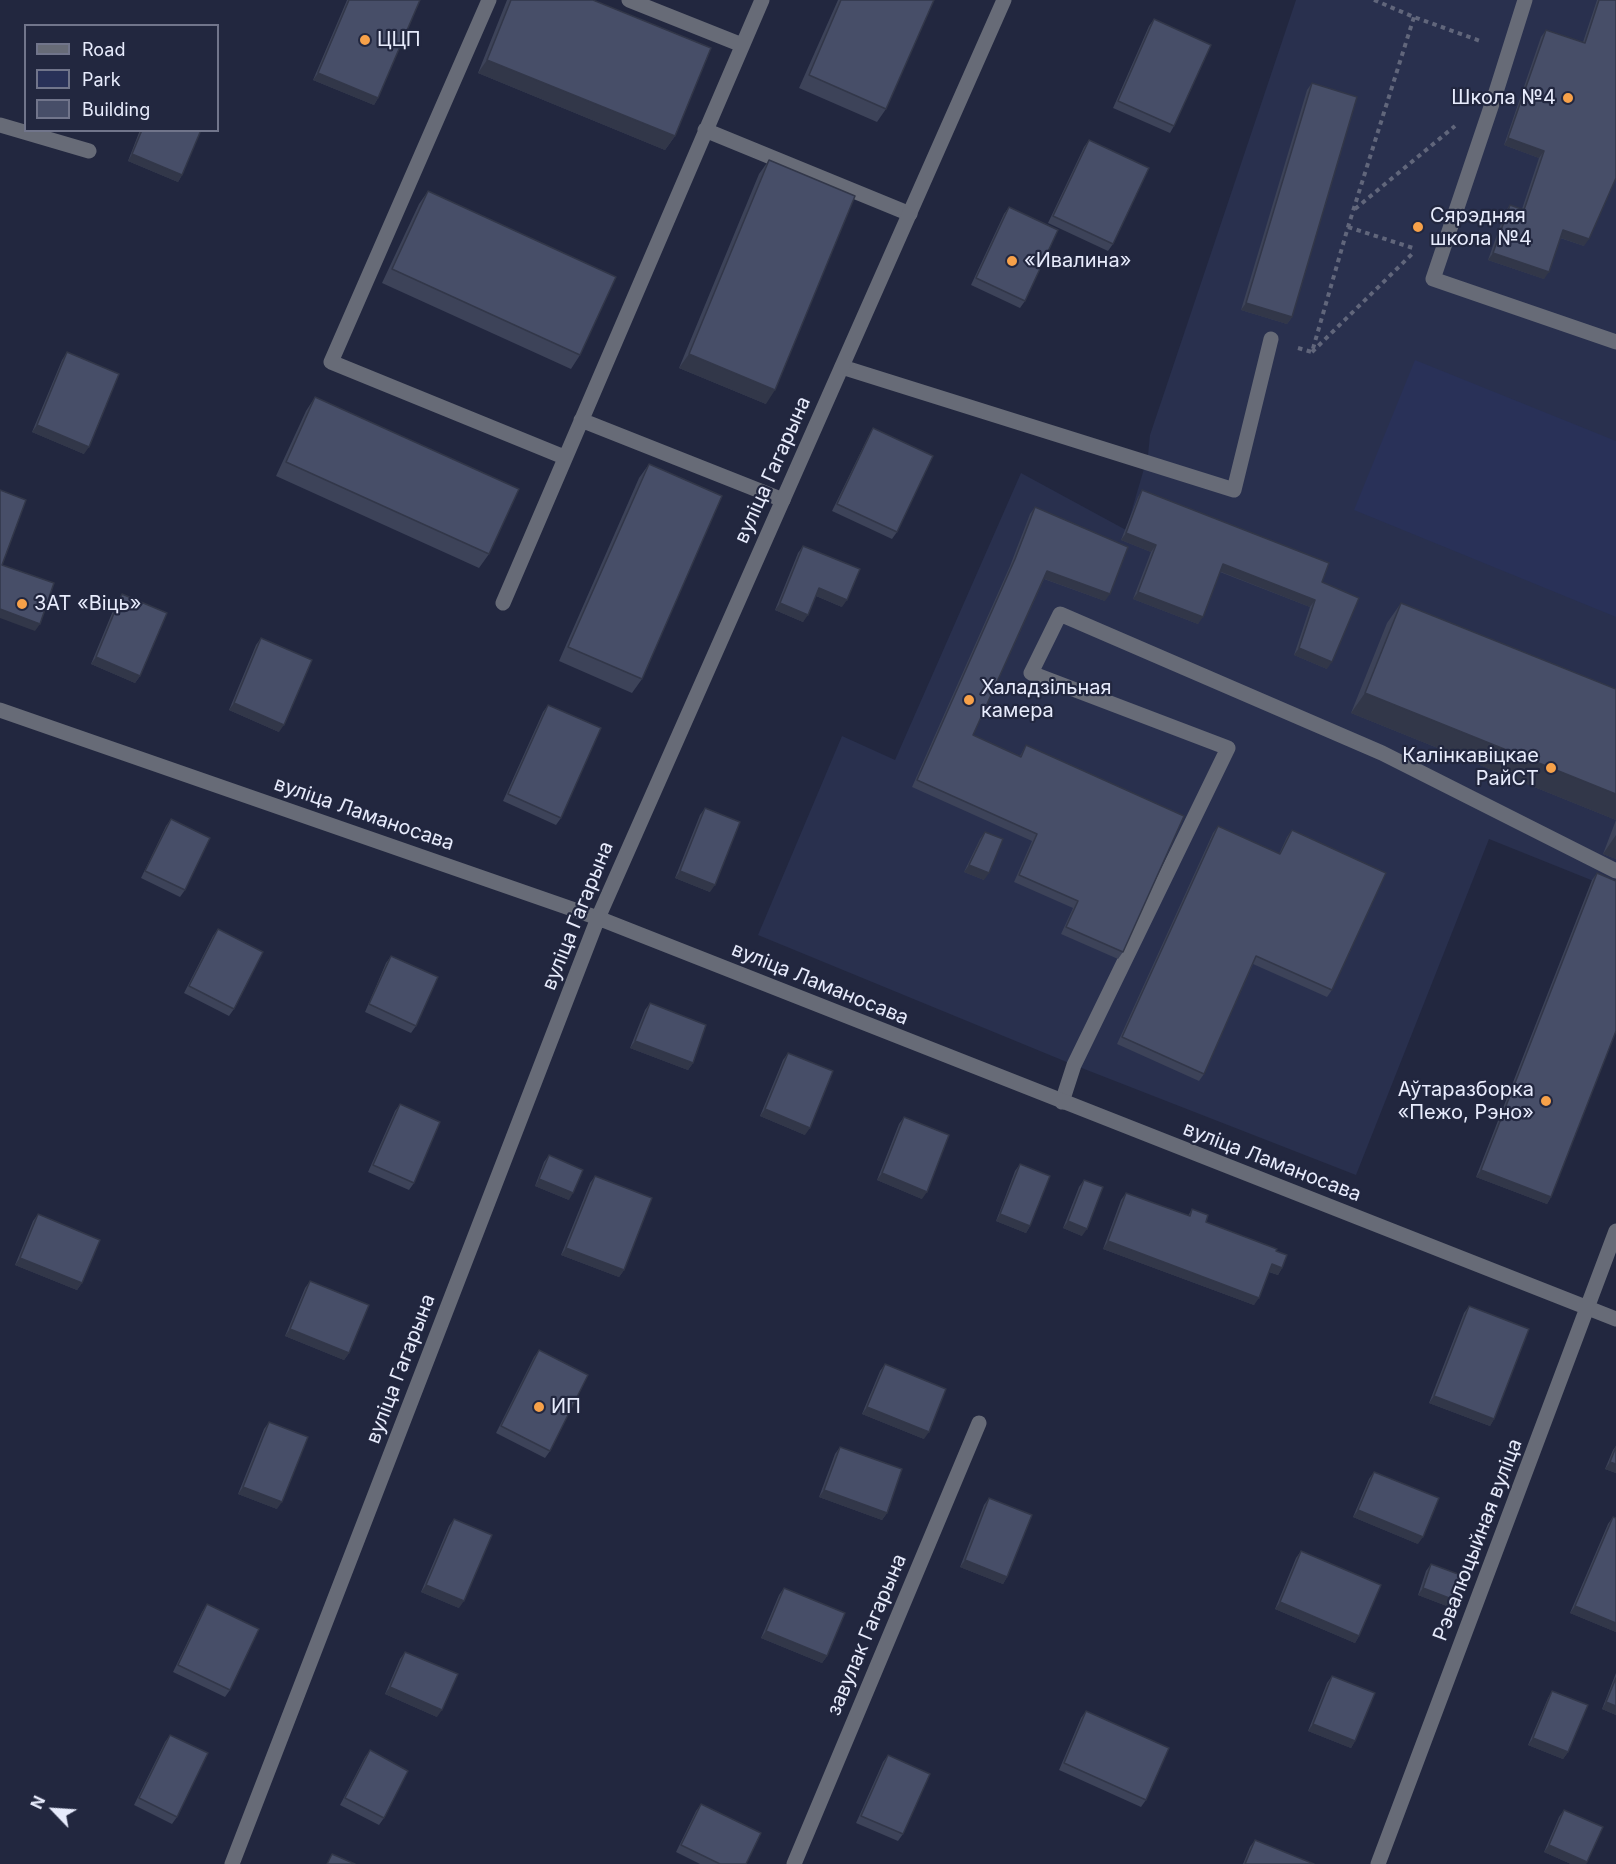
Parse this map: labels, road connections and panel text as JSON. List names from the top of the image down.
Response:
{
  "streets": {
    "street": [
      "вуліца Гагарына",
      "вуліца Ламаносава",
      "Рэвалюцыйная вуліца",
      "завулак Гагарына"
    ]
  },
  "crossings": [
    ["вуліца Гагарына", "вуліца Ламаносава"],
    ["вуліца Ламаносава", "Рэвалюцыйная вуліца"]
  ],
  "places": [
    "ЦЦП",
    "Школа №4",
    "Сярэдняя школа №4",
    "«Ивалина»",
    "ЗАТ «Віць»",
    "Халадзільная камера",
    "Калінкавіцкае РайСТ",
    "Аўтаразборка «Пежо, Рэно»",
    "ИП"
  ],
  "legend": ["Road", "Park", "Building"],
  "north": "top left"
}
